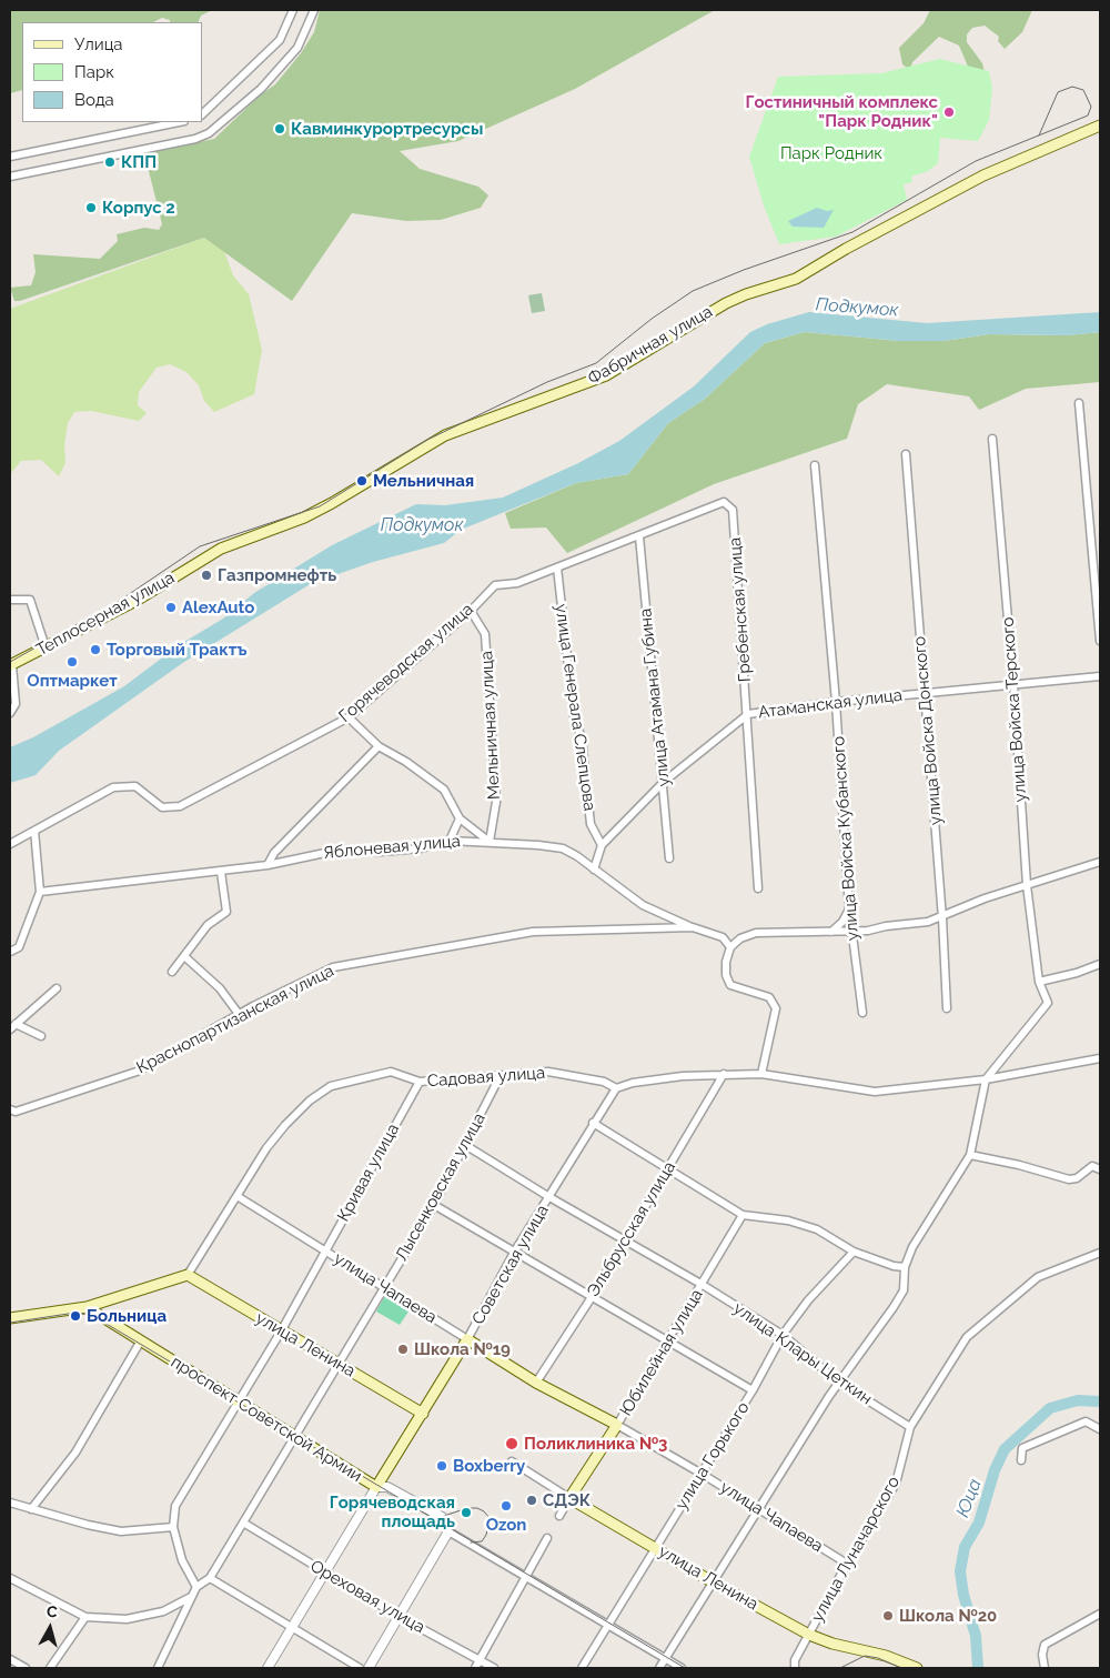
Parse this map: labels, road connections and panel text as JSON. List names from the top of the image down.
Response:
{
  "streets": {
    "main road": [
      "Фабричная улица",
      "Теплосерная улица",
      "Советская улица",
      "улица Чапаева",
      "улица Ленина",
      "Юбилейная улица",
      "проспект Советской Армии"
    ],
    "street": [
      "Гребенская улица",
      "Горячеводская улица",
      "улица Атамана Губина",
      "Атаманская улица",
      "улица Генерала Слепцова",
      "улица Войска Терского",
      "Мельничная улица",
      "улица Войска Донского",
      "улица Войска Кубанского",
      "Яблоневая улица",
      "Краснопартизанская улица",
      "Садовая улица",
      "Кривая улица",
      "Лысенковская улица",
      "Эльбрусская улица",
      "улица Клары Цеткин",
      "улица Горького",
      "улица Луначарского",
      "Ореховая улица"
    ]
  },
  "crossings": [
    ["Фабричная улица", "Теплосерная улица"],
    ["Гребенская улица", "Горячеводская улица"],
    ["Гребенская улица", "Атаманская улица"],
    ["Горячеводская улица", "улица Атамана Губина"],
    ["Горячеводская улица", "улица Генерала Слепцова"],
    ["Горячеводская улица", "Мельничная улица"],
    ["улица Атамана Губина", "Атаманская улица"],
    ["Атаманская улица", "улица Генерала Слепцова"],
    ["Атаманская улица", "улица Войска Терского"],
    ["Атаманская улица", "улица Войска Донского"],
    ["Атаманская улица", "улица Войска Кубанского"],
    ["Атаманская улица", "Яблоневая улица"],
    ["Мельничная улица", "Яблоневая улица"],
    ["Яблоневая улица", "Краснопартизанская улица"],
    ["Садовая улица", "Кривая улица"],
    ["Садовая улица", "Лысенковская улица"],
    ["Садовая улица", "Советская улица"],
    ["Садовая улица", "улица Чапаева"],
    ["Садовая улица", "улица Ленина"],
    ["Кривая улица", "Лысенковская улица"],
    ["Кривая улица", "улица Чапаева"],
    ["Кривая улица", "улица Ленина"],
    ["Кривая улица", "проспект Советской Армии"],
    ["Лысенковская улица", "улица Чапаева"],
    ["Лысенковская улица", "улица Ленина"],
    ["Лысенковская улица", "улица Клары Цеткин"],
    ["Лысенковская улица", "проспект Советской Армии"],
    ["Лысенковская улица", "Ореховая улица"],
    ["Эльбрусская улица", "улица Чапаева"],
    ["Эльбрусская улица", "улица Клары Цеткин"],
    ["Советская улица", "улица Чапаева"],
    ["Советская улица", "улица Ленина"],
    ["Советская улица", "улица Клары Цеткин"],
    ["Советская улица", "проспект Советской Армии"],
    ["Советская улица", "Ореховая улица"],
    ["улица Чапаева", "Юбилейная улица"],
    ["улица Чапаева", "улица Горького"],
    ["улица Чапаева", "улица Луначарского"],
    ["улица Ленина", "Юбилейная улица"],
    ["улица Ленина", "улица Горького"],
    ["улица Ленина", "улица Луначарского"],
    ["Юбилейная улица", "улица Клары Цеткин"],
    ["улица Клары Цеткин", "улица Горького"],
    ["улица Клары Цеткин", "улица Луначарского"],
    ["проспект Советской Армии", "улица Горького"]
  ],
  "water": ["Подкумок", "Юца"],
  "parks": ["Парк Родник"],
  "places": [
    "Гостиничный комплекс \"Парк Родник\"",
    "Кавминкурортресурсы",
    "КПП",
    "Корпус 2",
    "Мельничная",
    "Газпромнефть",
    "AlexAuto",
    "Торговый Трактъ",
    "Оптмаркет",
    "Больница",
    "Школа №19",
    "Поликлиника №3",
    "Boxberry",
    "СДЭК",
    "Ozon",
    "Горячеводская площадь",
    "Школа №20"
  ],
  "legend": ["Улица", "Парк", "Вода"],
  "north": "top"
}
